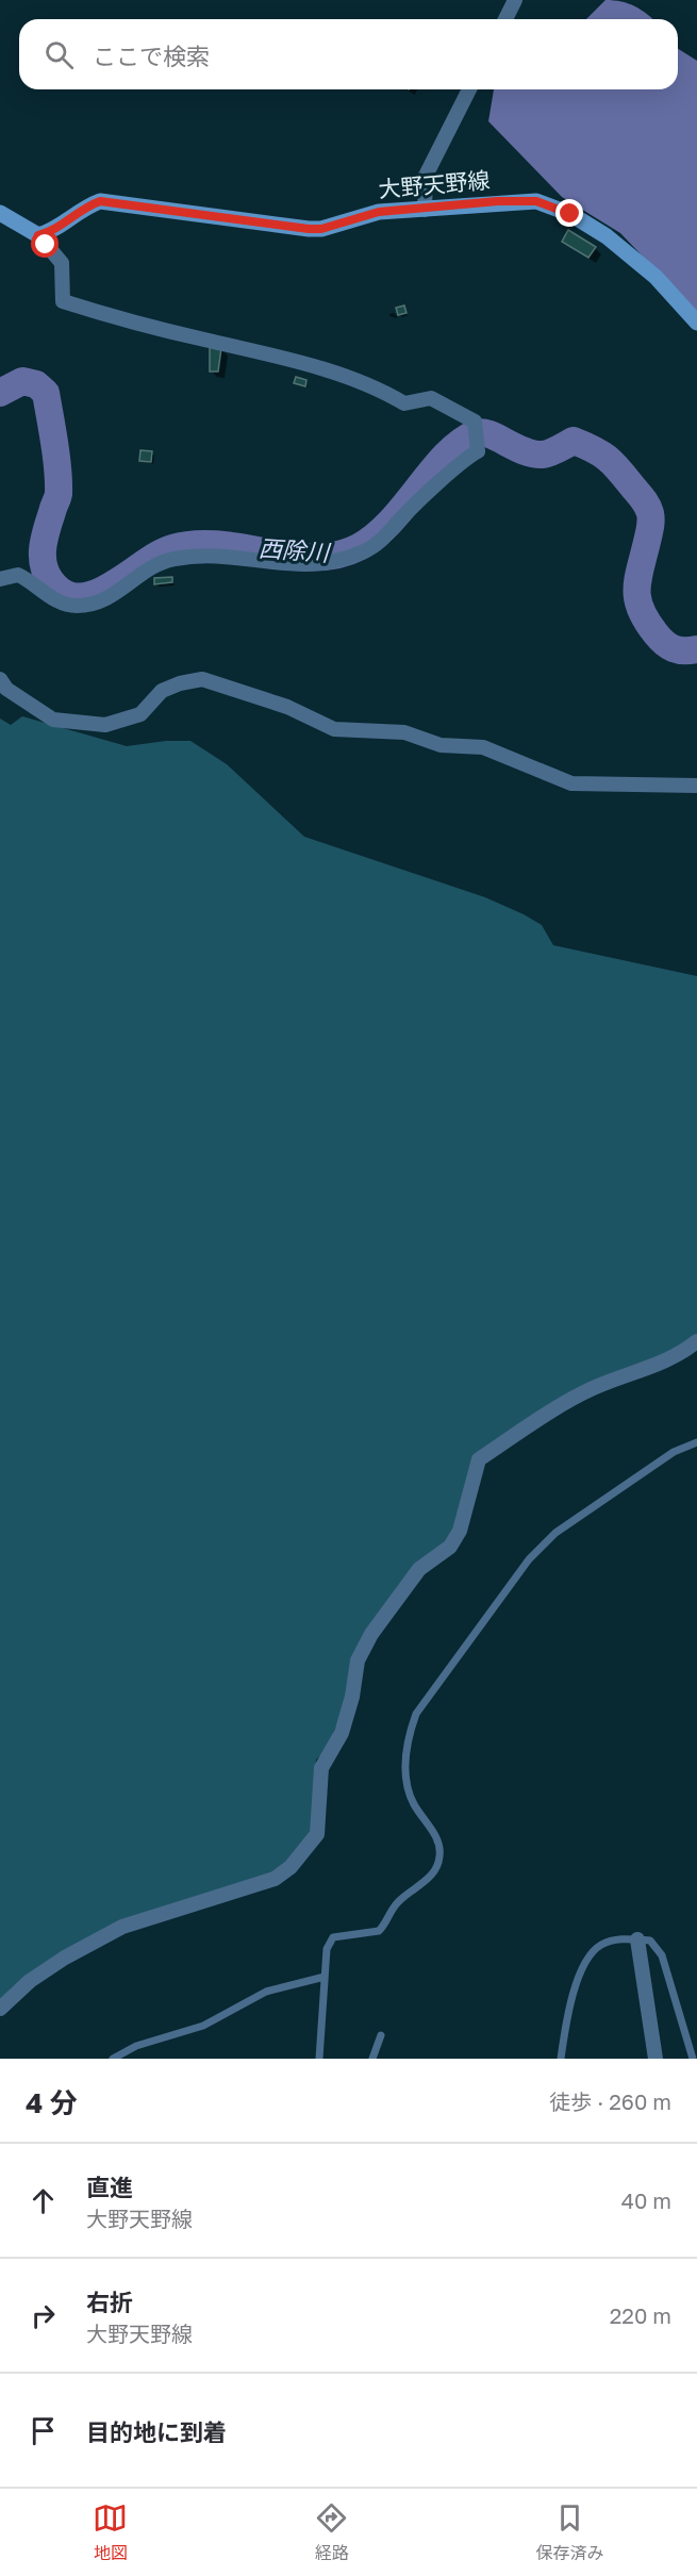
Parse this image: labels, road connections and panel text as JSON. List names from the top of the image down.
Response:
{
  "streets": {
    "main road": ["大野天野線"]
  },
  "water": ["西除川"],
  "page": {
    "search": "ここで検索",
    "heading": ["4 分", "徒歩 · 260 m"],
    "list": [
      ["直進", "大野天野線", "40 m"],
      ["右折", "大野天野線", "220 m"],
      "目的地に到着"
    ],
    "nav": ["地図", "経路", "保存済み"]
  }
}
